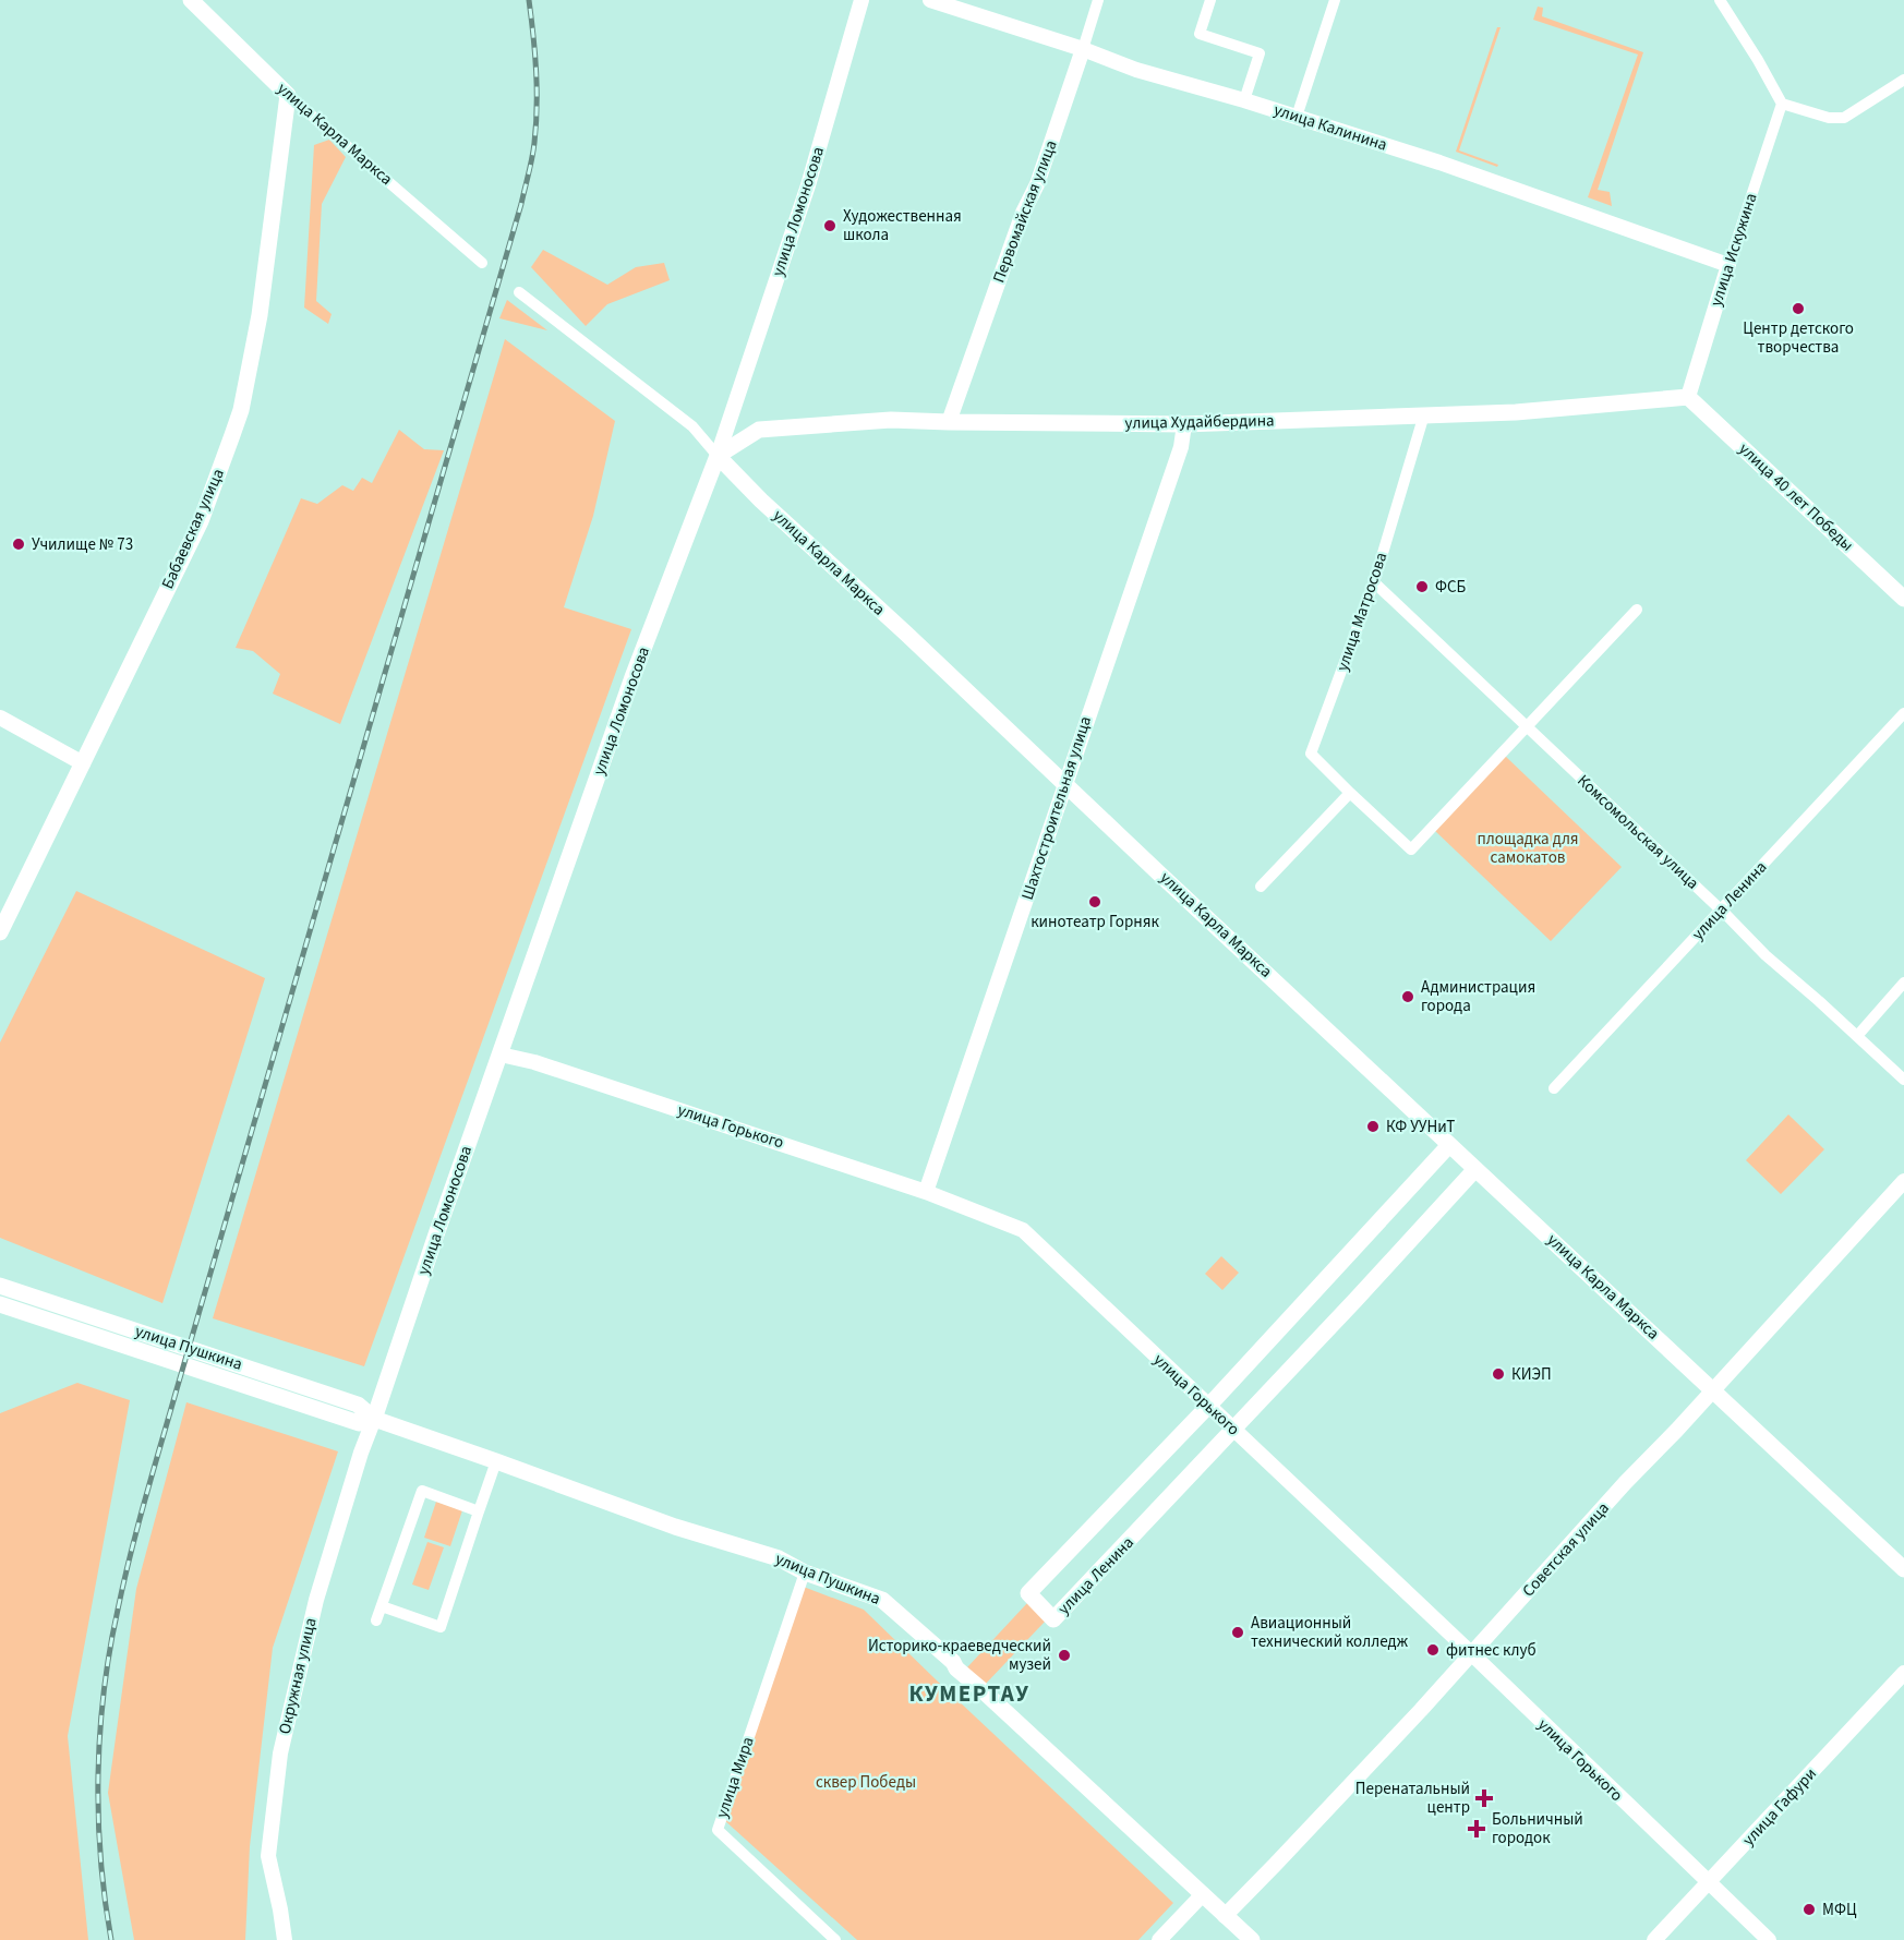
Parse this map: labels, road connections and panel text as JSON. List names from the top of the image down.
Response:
{
  "streets": {
    "main road": [
      "улица Карла Маркса",
      "улица Ломоносова",
      "улица Худайбердина",
      "улица 40 лет Победы",
      "Бабаевская улица",
      "улица Ленина",
      "улица Пушкина"
    ],
    "street": [
      "улица Калинина",
      "Первомайская улица",
      "улица Искужина",
      "улица Матросова",
      "Шахтостроительная улица",
      "Комсомольская улица",
      "улица Горького",
      "Советская улица",
      "Окружная улица",
      "улица Мира",
      "улица Гафури"
    ]
  },
  "crossings": [
    ["улица Калинина", "Первомайская улица"],
    ["улица Калинина", "улица Искужина"],
    ["улица Карла Маркса", "улица Ломоносова"],
    ["улица Карла Маркса", "улица Худайбердина"],
    ["улица Карла Маркса", "Бабаевская улица"],
    ["улица Карла Маркса", "Шахтостроительная улица"],
    ["улица Карла Маркса", "улица Ленина"],
    ["улица Карла Маркса", "Советская улица"],
    ["улица Ломоносова", "улица Худайбердина"],
    ["улица Ломоносова", "улица Горького"],
    ["улица Ломоносова", "улица Пушкина"],
    ["улица Ломоносова", "Окружная улица"],
    ["Первомайская улица", "улица Худайбердина"],
    ["улица Искужина", "улица Худайбердина"],
    ["улица Искужина", "улица 40 лет Победы"],
    ["улица Худайбердина", "улица 40 лет Победы"],
    ["улица Худайбердина", "улица Матросова"],
    ["улица Худайбердина", "Шахтостроительная улица"],
    ["улица Матросова", "Комсомольская улица"],
    ["Шахтостроительная улица", "улица Горького"],
    ["Комсомольская улица", "улица Ленина"],
    ["улица Ленина", "улица Горького"],
    ["улица Горького", "Советская улица"],
    ["улица Горького", "улица Гафури"],
    ["улица Пушкина", "Советская улица"],
    ["улица Пушкина", "Окружная улица"],
    ["улица Пушкина", "улица Мира"]
  ],
  "districts": ["КУМЕРТАУ"],
  "parks": ["площадка для самокатов", "сквер Победы"],
  "places": {
    "other": [
      "Художественная школа",
      "Центр детского творчества",
      "Училище № 73",
      "ФСБ",
      "кинотеатр Горняк",
      "Администрация города",
      "КФ УУНиТ",
      "КИЭП",
      "Авиационный технический колледж",
      "фитнес клуб",
      "Историко-краеведческий музей",
      "МФЦ"
    ],
    "health": ["Перенатальный центр", "Больничный городок"]
  }
}
